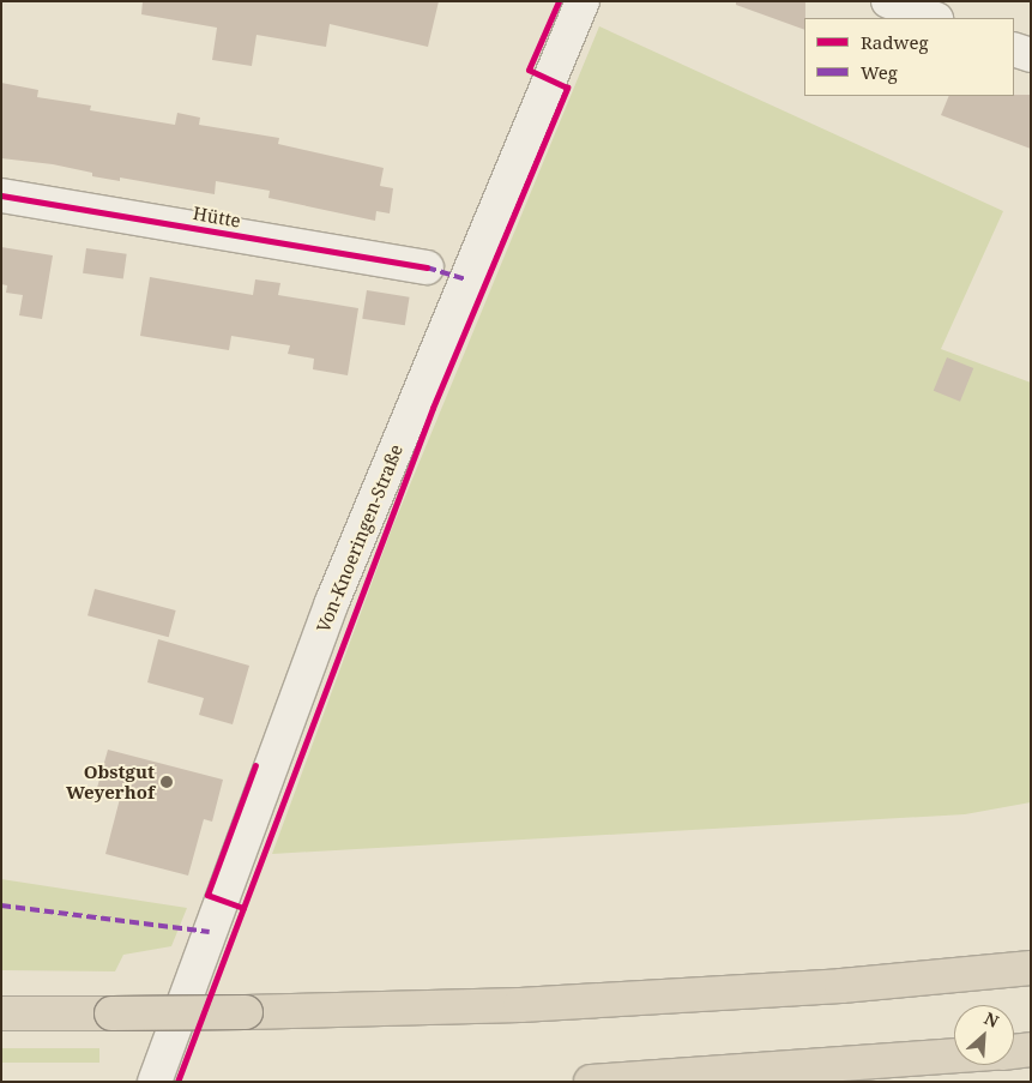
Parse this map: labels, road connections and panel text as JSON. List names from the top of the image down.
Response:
{
  "streets": {
    "main road": ["Hütte", "Von-Knoeringen-Straße"]
  },
  "places": ["Obstgut Weyerhof"],
  "legend": ["Radweg", "Weg"],
  "north": "top right"
}
